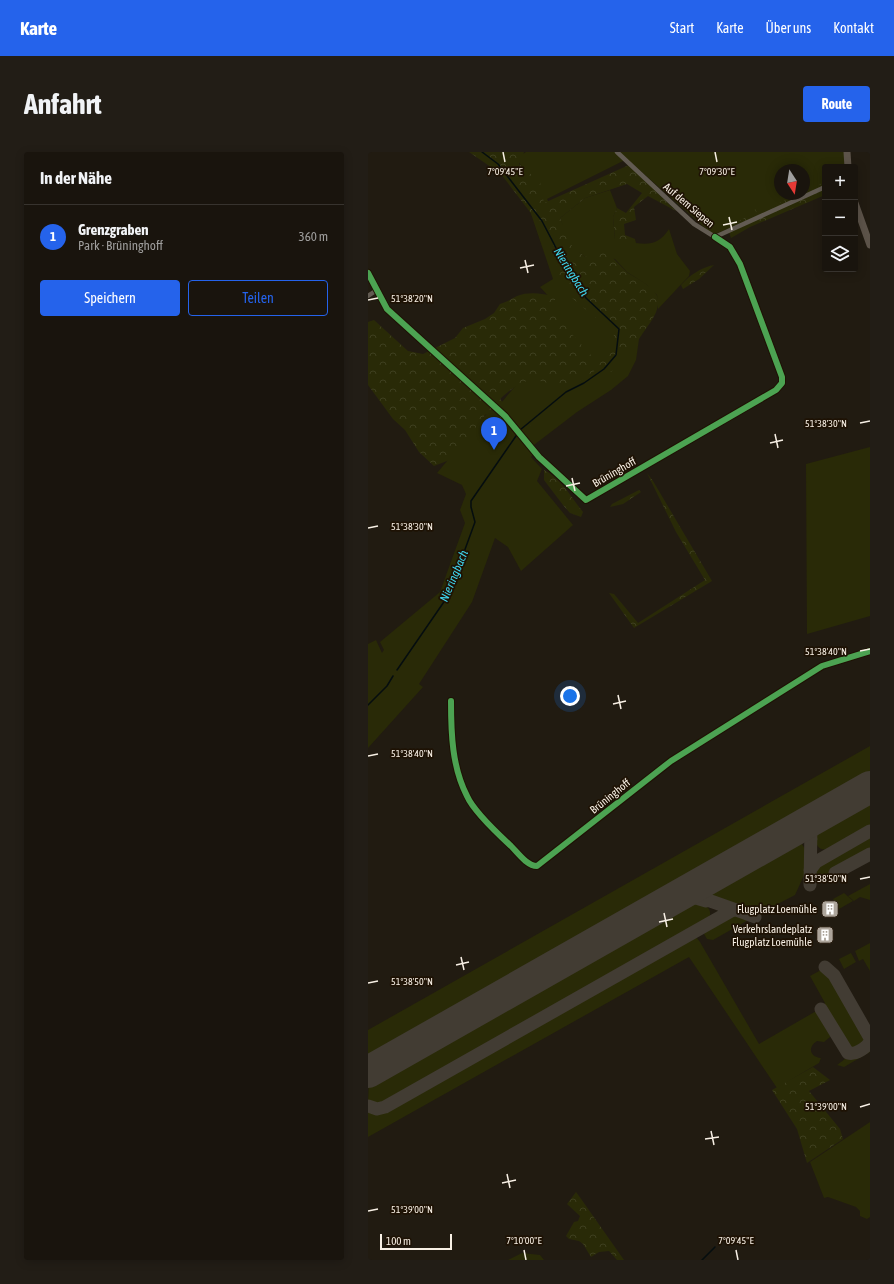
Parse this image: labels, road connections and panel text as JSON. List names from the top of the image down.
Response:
{
  "streets": {
    "street": ["Auf dem Siepen", "Brüninghoff"]
  },
  "crossings": [
    ["Auf dem Siepen", "Brüninghoff"]
  ],
  "water": ["Nieringbach"],
  "places": {
    "building": ["Flugplatz Loemühle", "Verkehrslandeplatz Flugplatz Loemühle"]
  },
  "scale_bar": "100 m",
  "north": "bottom",
  "page": {
    "header": "Karte",
    "nav": [
      "Start",
      "Karte",
      "Über uns",
      "Kontakt"
    ],
    "buttons": [
      "Route",
      ["Speichern", "Teilen"]
    ],
    "title": "Anfahrt",
    "heading": "In der Nähe",
    "map_buttons": ["+", "−"],
    "list": [
      {
        "mark": "1",
        "name": "Grenzgraben",
        "note": "Park · Brüninghoff",
        "value": "360 m"
      }
    ],
    "pins": "1",
    "scale": "100 m"
  },
  "coordinates": [
    "7°09'45\"E",
    "7°09'30\"E",
    "51°38'20\"N",
    "51°38'30\"N",
    "51°38'40\"N",
    "51°38'50\"N",
    "51°39'00\"N",
    "7°10'00\"E"
  ]
}
